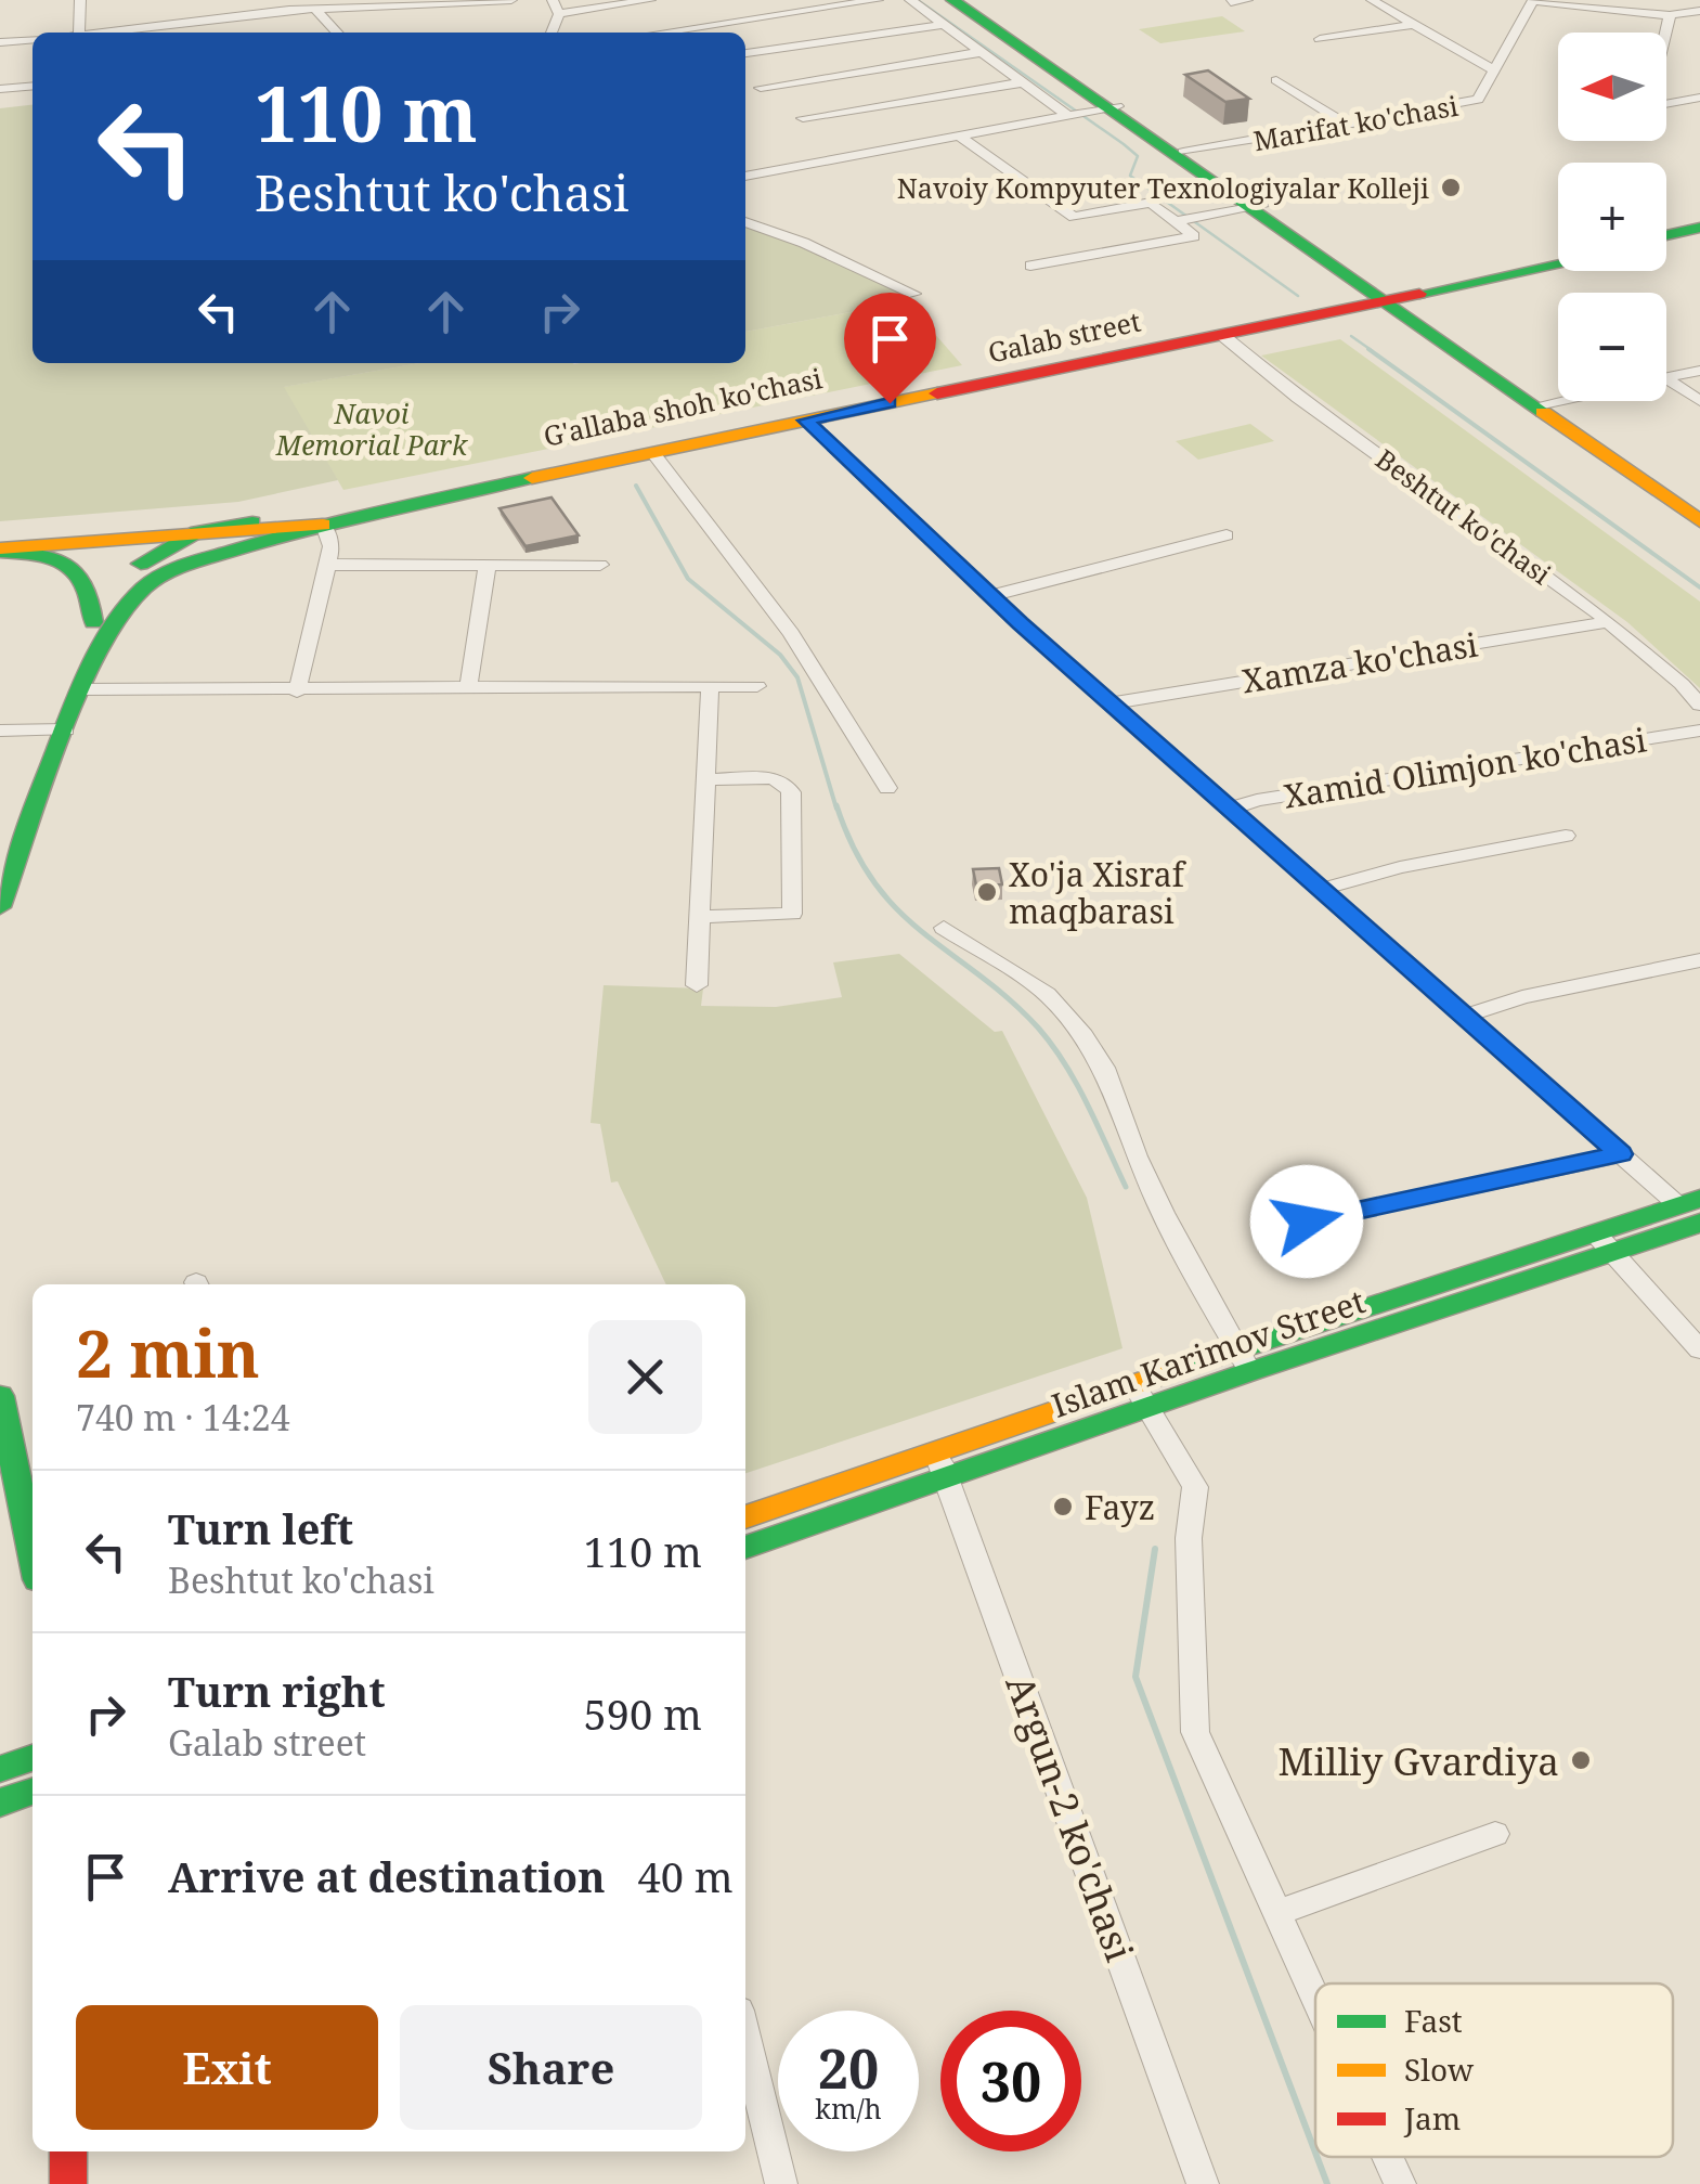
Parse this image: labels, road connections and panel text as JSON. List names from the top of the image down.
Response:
{
  "streets": {
    "main road": ["Galab street", "G'allaba shoh ko'chasi", "Islam Karimov Street"],
    "street": [
      "Marifat ko'chasi",
      "Beshtut ko'chasi",
      "Xamza ko'chasi",
      "Xamid Olimjon ko'chasi",
      "Argun-2 ko'chasi"
    ]
  },
  "crossings": [
    ["Galab street", "G'allaba shoh ko'chasi"],
    ["Galab street", "Beshtut ko'chasi"],
    ["Beshtut ko'chasi", "Xamza ko'chasi"],
    ["Islam Karimov Street", "Argun-2 ko'chasi"]
  ],
  "parks": ["Navoi Memorial Park"],
  "places": [
    "Navoiy Kompyuter Texnologiyalar Kolleji",
    "Xo'ja Xisraf maqbarasi",
    "Fayz",
    "Milliy Gvardiya"
  ],
  "legend": ["Fast", "Slow", "Jam"],
  "north": "left",
  "page": {
    "map_buttons": ["+", "−"],
    "turn": ["110 m", "Beshtut ko'chasi"],
    "heading": ["2 min", "740 m · 14:24"],
    "list": [
      {
        "name": "Turn left",
        "note": "Beshtut ko'chasi",
        "value": "110 m"
      },
      {
        "name": "Turn right",
        "note": "Galab street",
        "value": "590 m"
      },
      {
        "name": "Arrive at destination",
        "value": "40 m"
      }
    ],
    "buttons": ["Exit", "Share"],
    "speed": "20 km/h",
    "limit": "30"
  }
}
